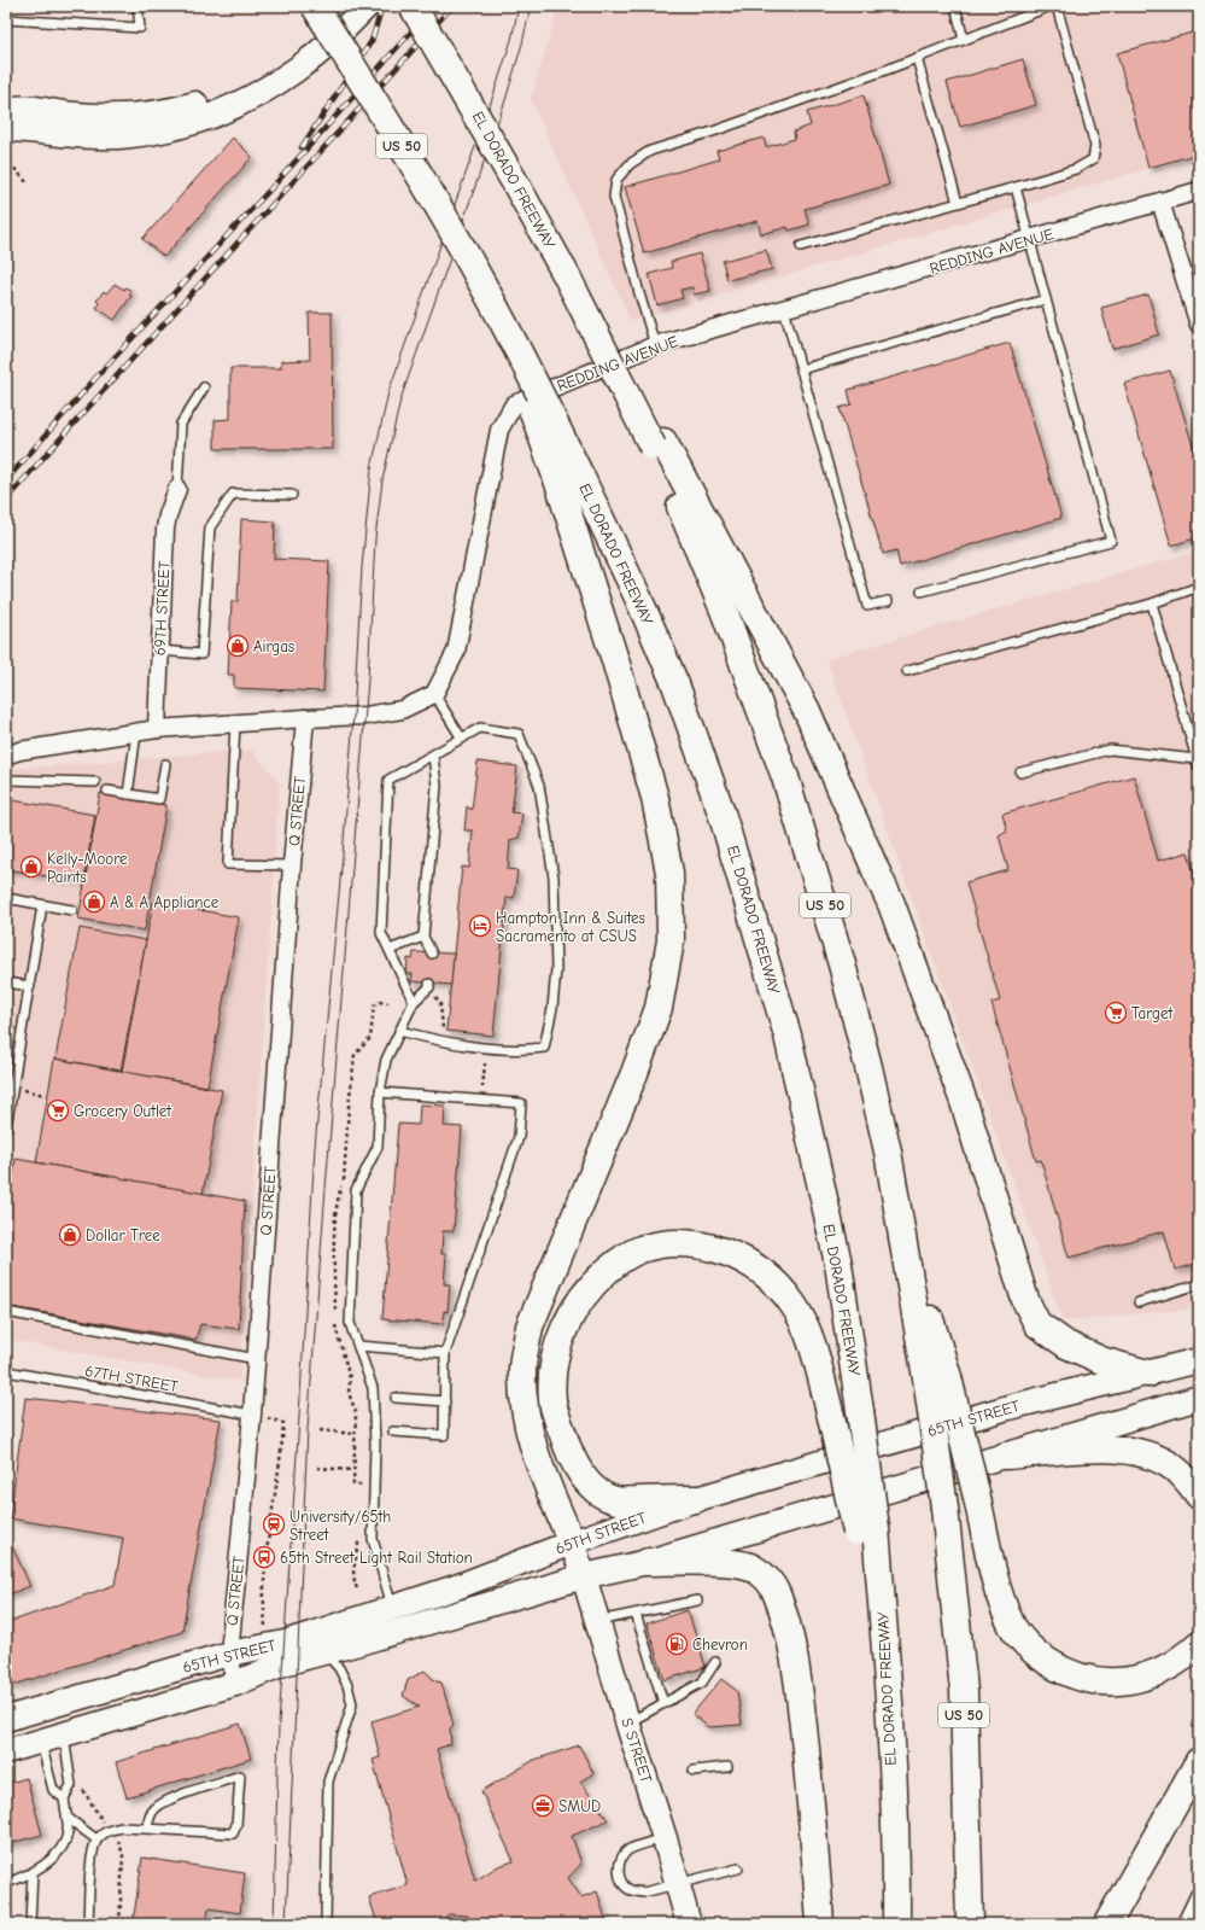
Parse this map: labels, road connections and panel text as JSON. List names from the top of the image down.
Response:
{
  "streets": {
    "highway": ["US 50", "EL DORADO FREEWAY"],
    "main road": ["65TH STREET", "S STREET"],
    "street": ["REDDING AVENUE", "69TH STREET", "Q STREET"],
    "lane": ["67TH STREET"]
  },
  "crossings": [
    ["US 50", "EL DORADO FREEWAY"],
    ["Q STREET", "67TH STREET"],
    ["Q STREET", "65TH STREET"],
    ["65TH STREET", "S STREET"]
  ],
  "places": {
    "shop": [
      "Airgas",
      "Kelly-Moore Paints",
      "A & A Appliance",
      "Dollar Tree"
    ],
    "hotel": ["Hampton Inn & Suites Sacramento at CSUS"],
    "supermarket": ["Target", "Grocery Outlet"],
    "station": ["University/65th Street"],
    "bus stop": ["65th Street Light Rail Station"],
    "fuel station": ["Chevron"],
    "office": ["SMUD"]
  }
}
